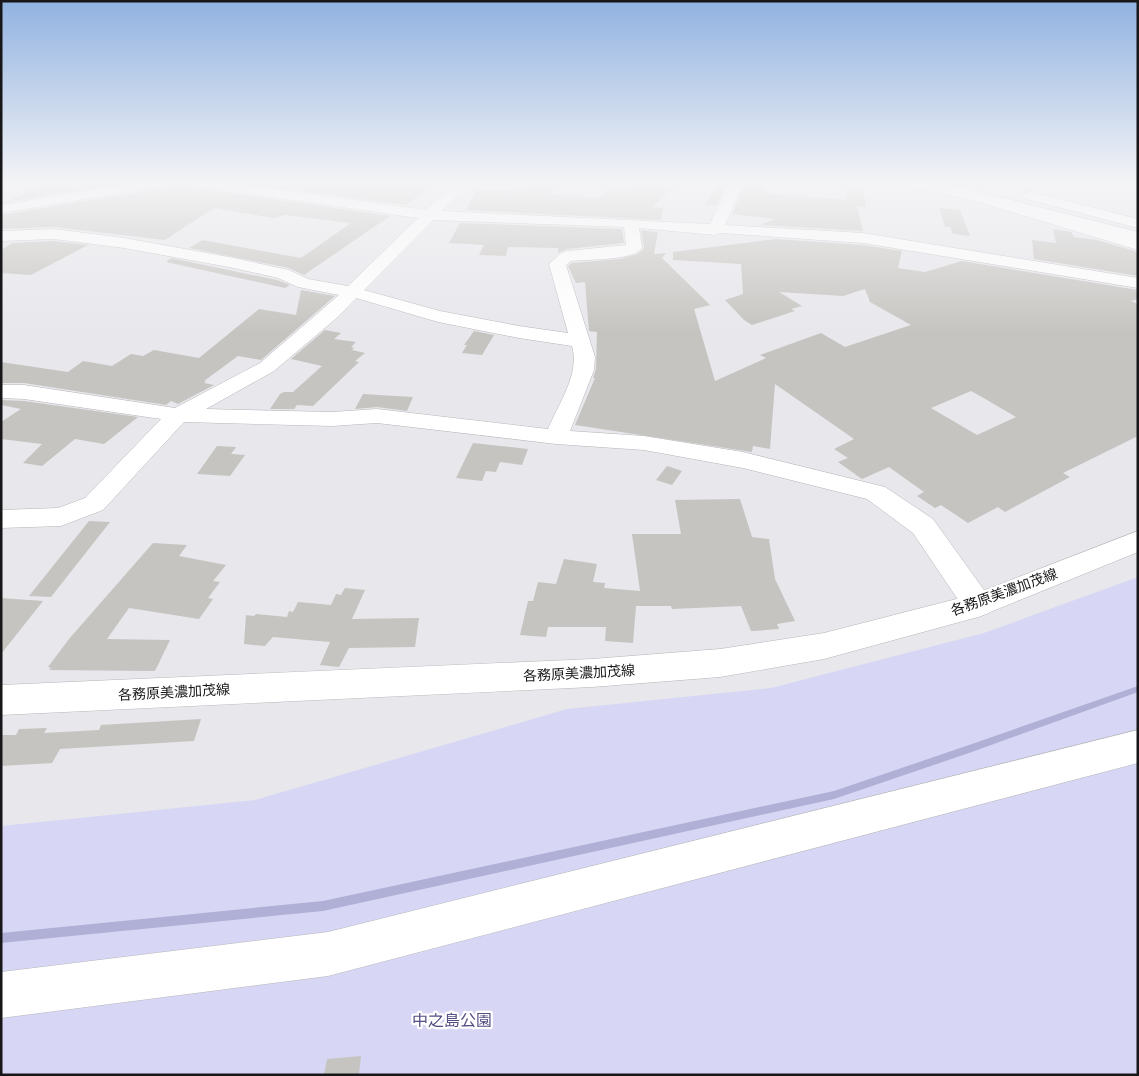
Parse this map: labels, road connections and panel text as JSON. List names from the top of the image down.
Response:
{
  "streets": {
    "main road": ["各務原美濃加茂線"]
  },
  "parks": ["中之島公園"]
}
